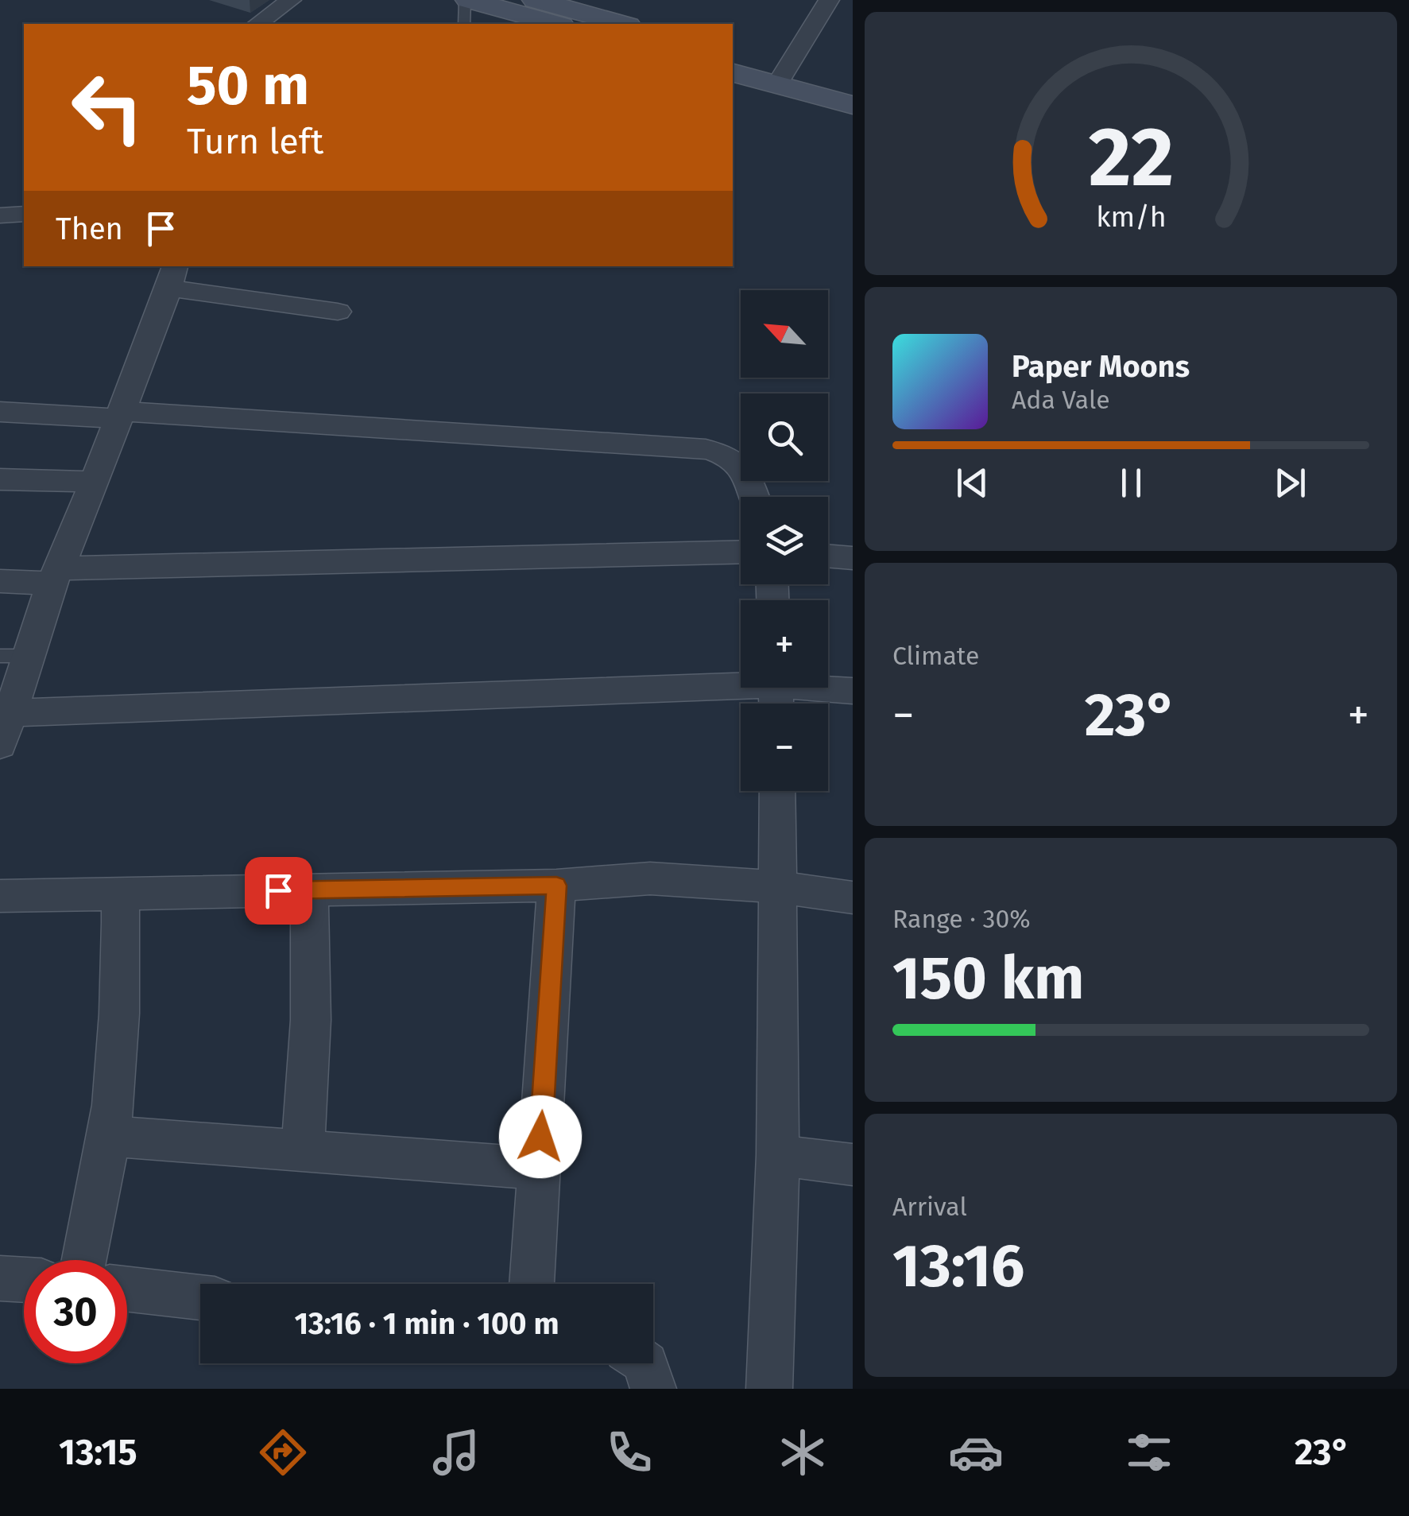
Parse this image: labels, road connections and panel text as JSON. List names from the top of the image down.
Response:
{
  "north": "top left",
  "page": {
    "turn": ["50 m", "Turn left"],
    "then": "Then",
    "map_buttons": ["+", "−"],
    "song": ["Paper Moons", "Ada Vale"],
    "tile": [
      "Climate",
      ["Range · 30%", "150 km"],
      ["Arrival", "13:16"]
    ],
    "heat": ["−", "23°", "+"],
    "limit": "30",
    "trip": "13:16 · 1 min · 100 m",
    "tabs": ["13:15", "23°"],
    "gauge": ["22", "km/h"]
  }
}
